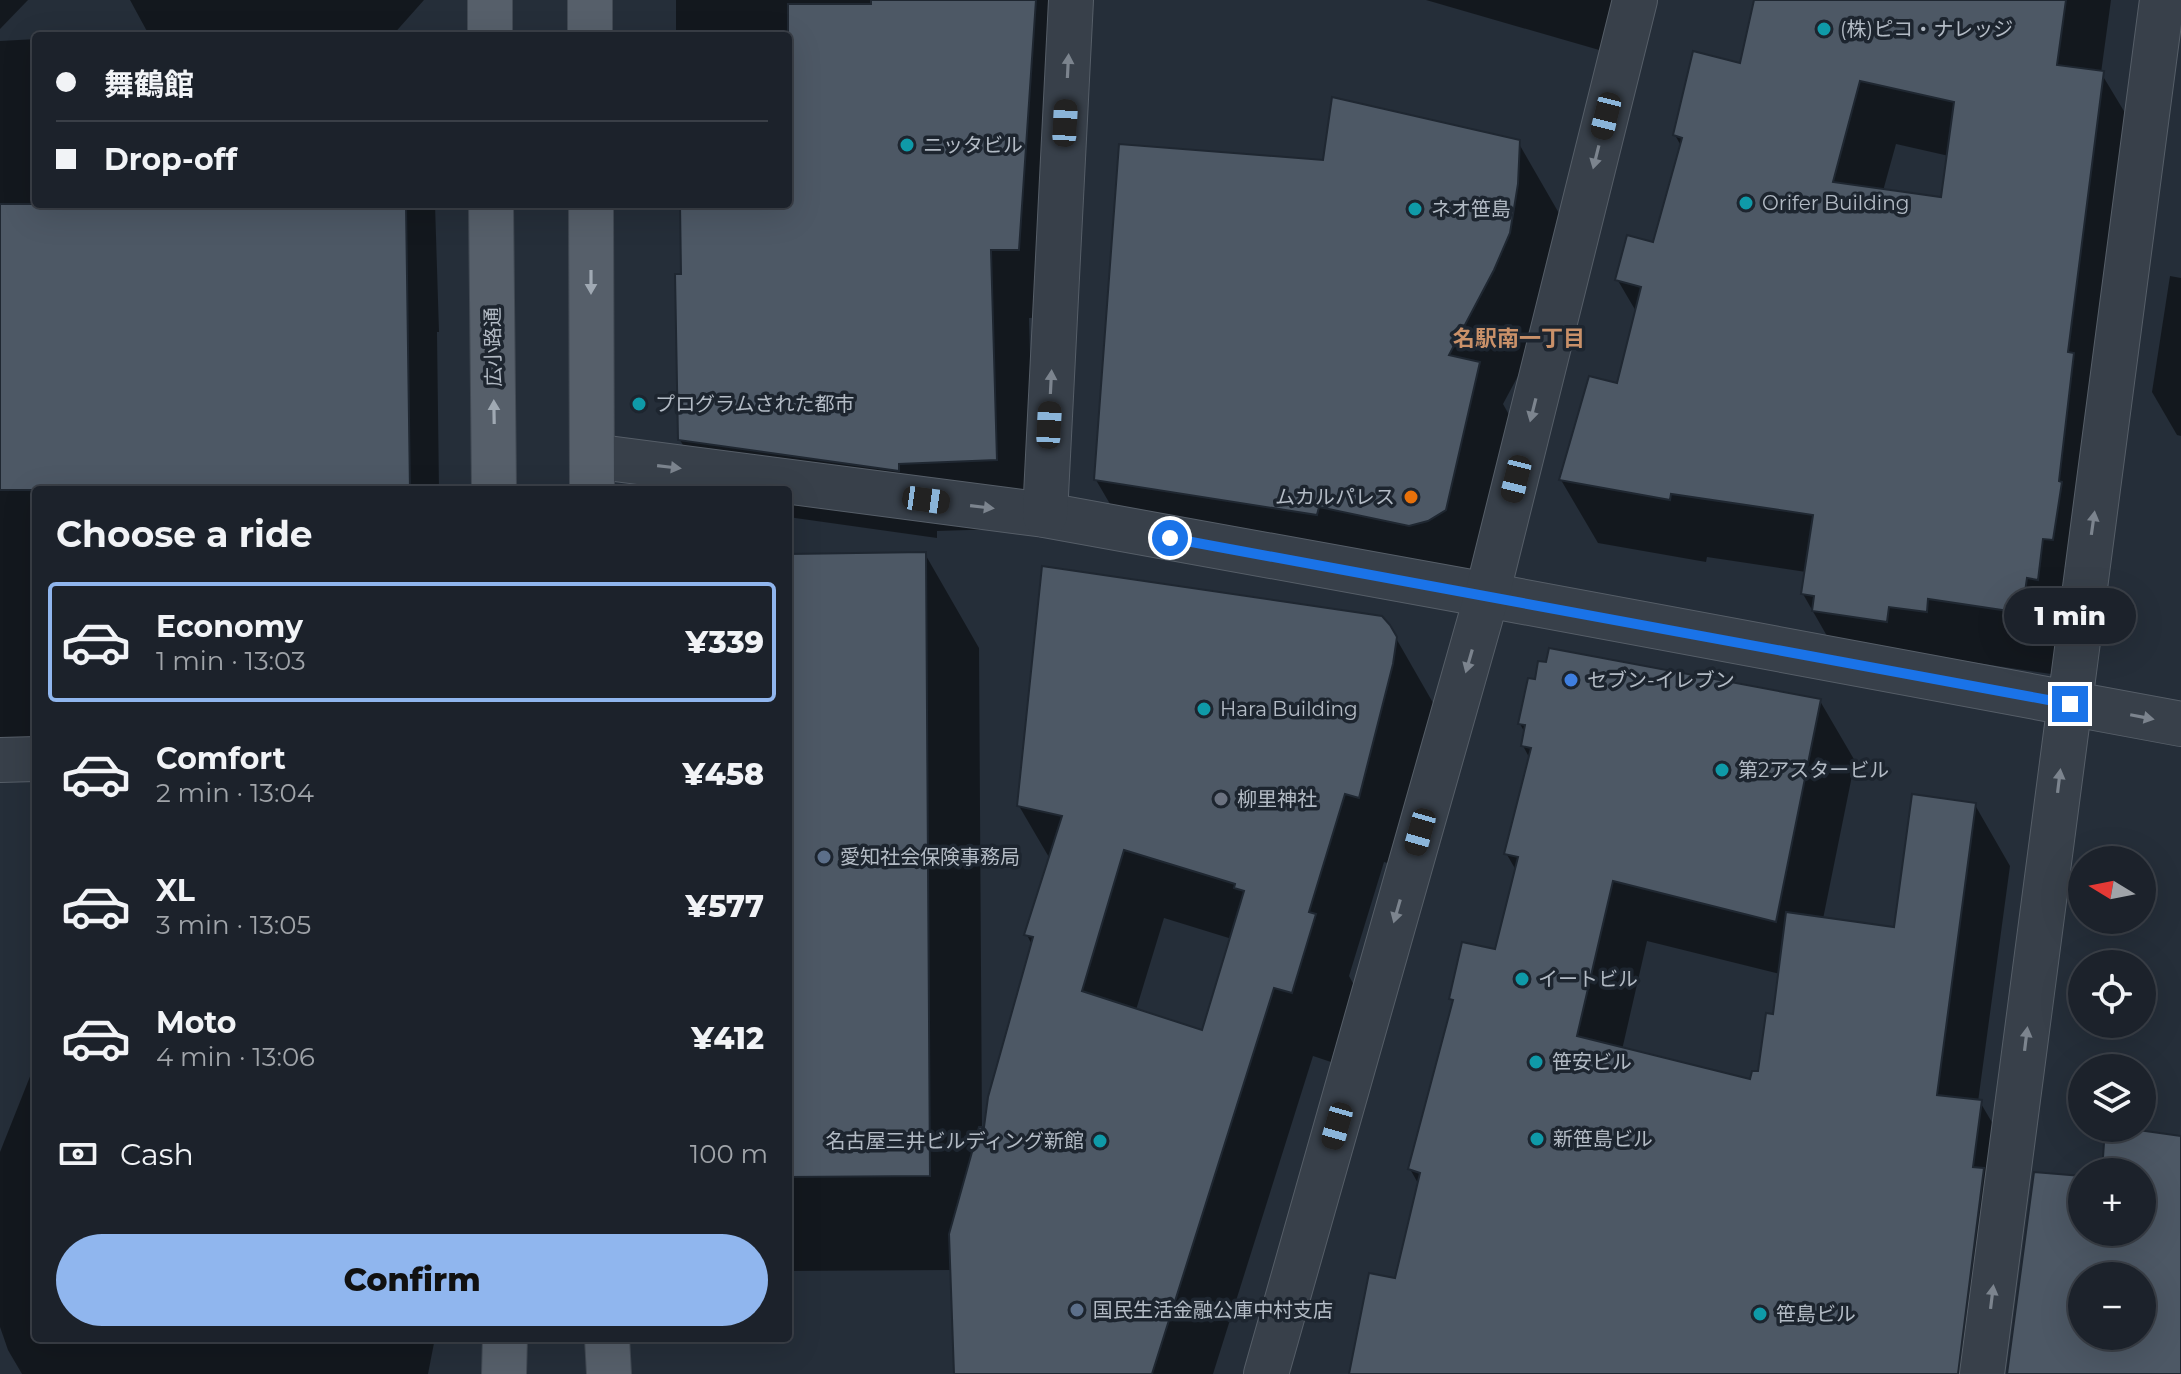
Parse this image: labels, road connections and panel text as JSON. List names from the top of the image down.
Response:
{
  "streets": {
    "main road": ["広小路通"]
  },
  "districts": ["名駅南一丁目"],
  "places": [
    "(株)ピコ・ナレッジ",
    "ニッタビル",
    "Orifer Building",
    "ネオ笹島",
    "プログラムされた都市",
    "ムカルパレス",
    "セブン-イレブン",
    "Hara Building",
    "第2アスタービル",
    "柳里神社",
    "愛知社会保険事務局",
    "イートビル",
    "笹安ビル",
    "新笹島ビル",
    "名古屋三井ビルディング新館",
    "国民生活金融公庫中村支店",
    "笹島ビル"
  ],
  "north": "left",
  "page": {
    "banner": ["舞鶴館", "Drop-off"],
    "heading": "Choose a ride",
    "list": [
      {
        "name": "Economy",
        "note": "1 min · 13:03",
        "value": "¥339"
      },
      {
        "name": "Comfort",
        "note": "2 min · 13:04",
        "value": "¥458"
      },
      {
        "name": "XL",
        "note": "3 min · 13:05",
        "value": "¥577"
      },
      {
        "name": "Moto",
        "note": "4 min · 13:06",
        "value": "¥412"
      }
    ],
    "bubble": "1 min",
    "map_buttons": ["+", "−"],
    "pay": ["Cash", "100 m"],
    "buttons": "Confirm"
  }
}
